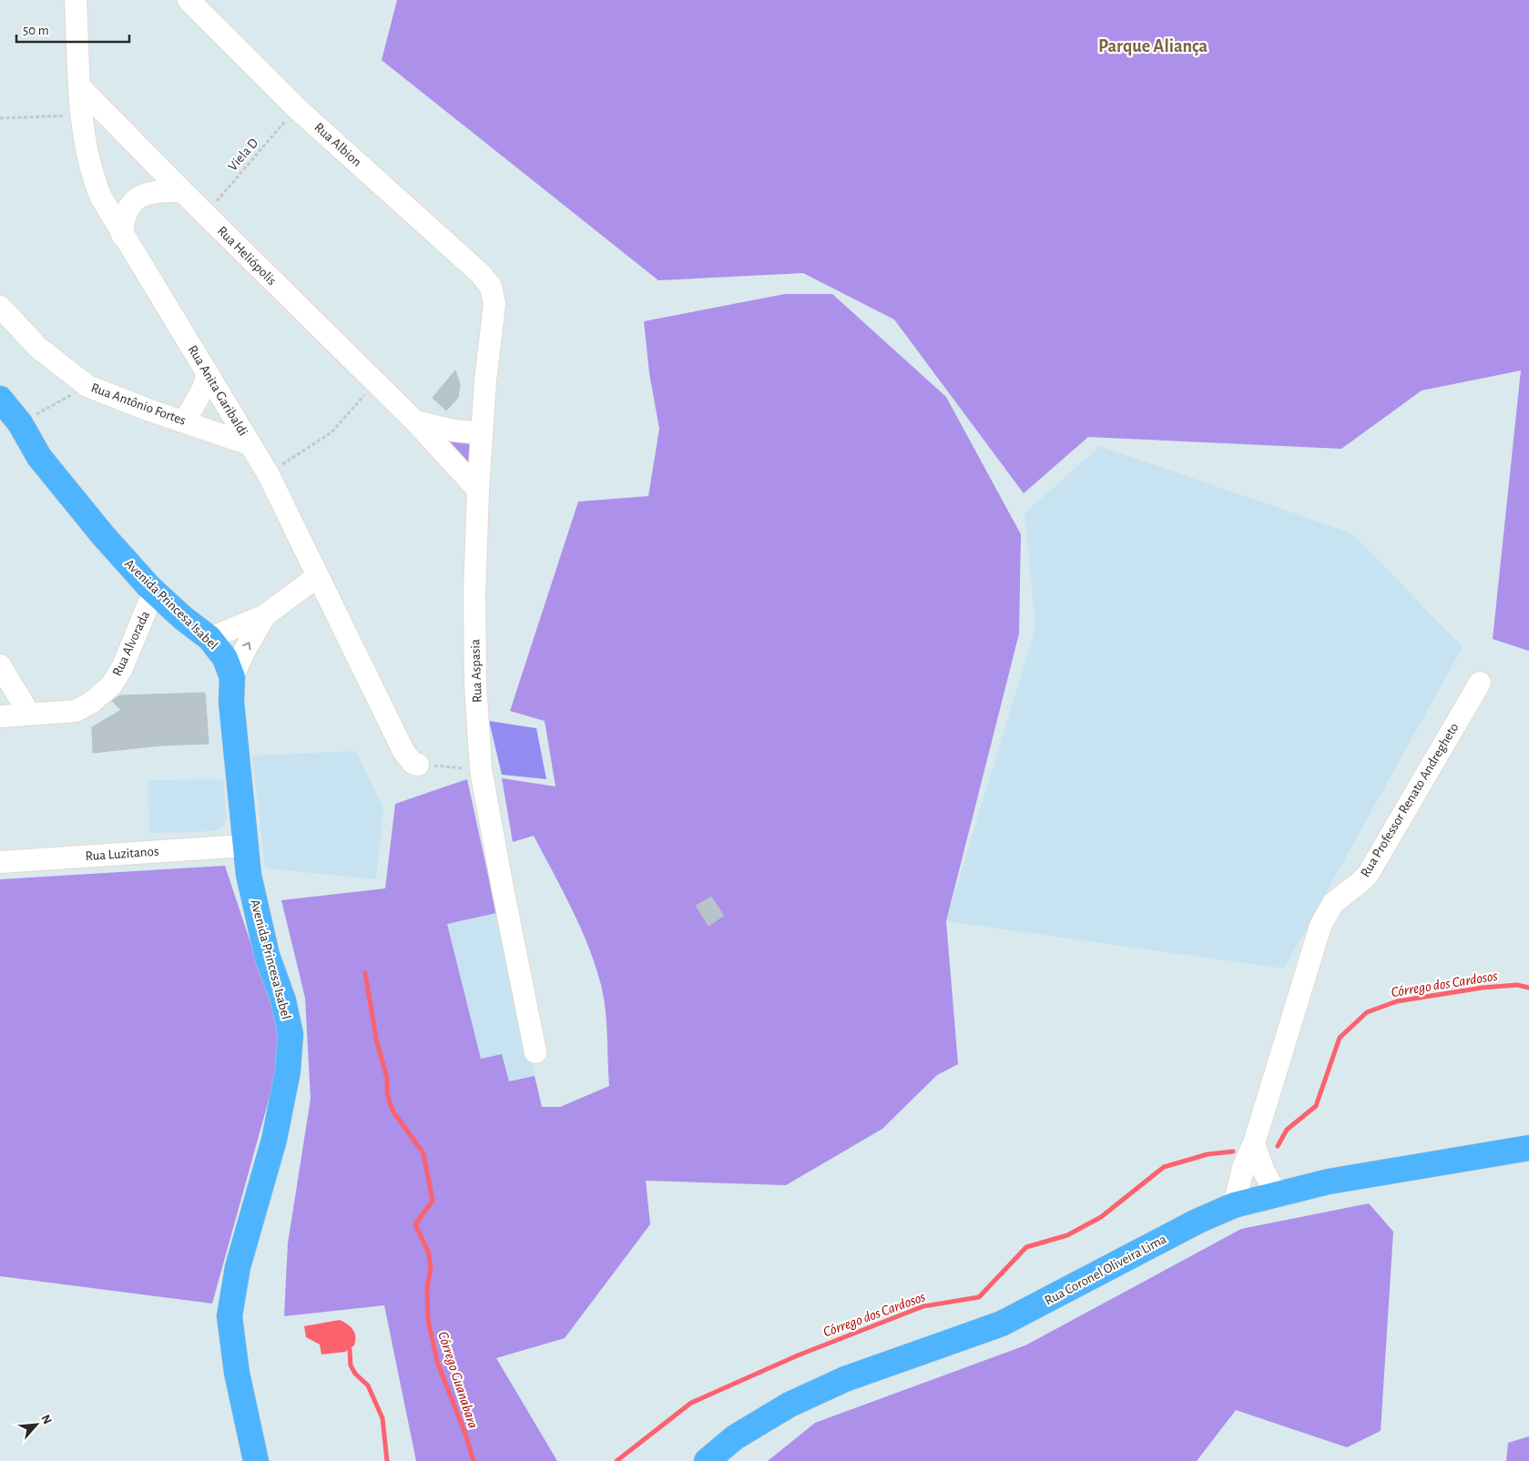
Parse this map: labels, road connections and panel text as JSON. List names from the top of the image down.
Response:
{
  "streets": {
    "main road": ["Avenida Princesa Isabel", "Rua Coronel Oliveira Lima"],
    "street": [
      "Rua Albion",
      "Rua Heliópolis",
      "Rua Anita Garibaldi",
      "Rua Antônio Fortes",
      "Rua Alvorada",
      "Rua Aspasia",
      "Rua Professor Renato Andregheto",
      "Rua Luzitanos"
    ],
    "path": ["Viela D"]
  },
  "crossings": [
    ["Rua Albion", "Viela D"],
    ["Rua Albion", "Rua Aspasia"],
    ["Viela D", "Rua Heliópolis"],
    ["Rua Heliópolis", "Rua Anita Garibaldi"],
    ["Rua Heliópolis", "Rua Aspasia"],
    ["Rua Anita Garibaldi", "Rua Antônio Fortes"],
    ["Avenida Princesa Isabel", "Rua Alvorada"],
    ["Avenida Princesa Isabel", "Rua Luzitanos"],
    ["Rua Professor Renato Andregheto", "Rua Coronel Oliveira Lima"]
  ],
  "districts": ["Parque Aliança"],
  "water": ["Córrego dos Cardosos", "Córrego Guanabara"],
  "scale_bar": "50 m",
  "north": "top right"
}
